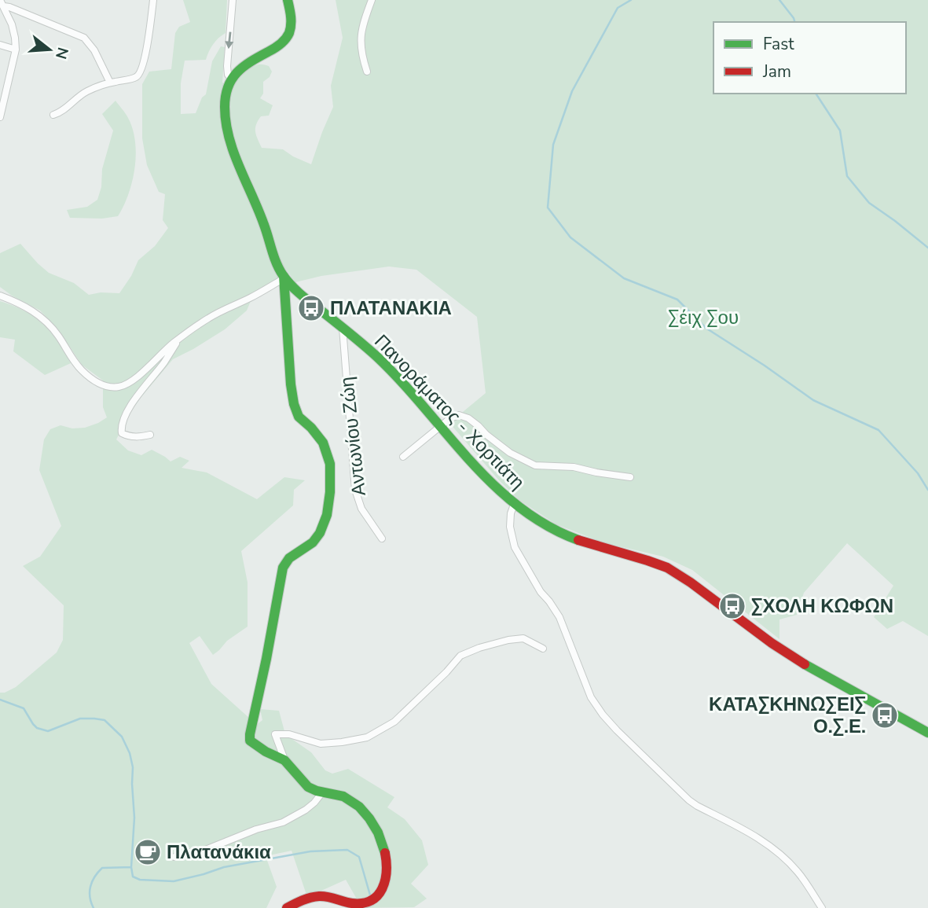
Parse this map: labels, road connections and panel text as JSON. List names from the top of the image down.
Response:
{
  "streets": {
    "main road": ["Πανοράματος - Χορτιάτη"],
    "street": ["Αντωνίου Ζώη"]
  },
  "crossings": [
    ["Πανοράματος - Χορτιάτη", "Αντωνίου Ζώη"]
  ],
  "parks": ["Σέιχ Σου"],
  "places": {
    "bus stop": ["ΠΛΑΤΑΝΑΚΙΑ", "ΣΧΟΛΗ ΚΩΦΩΝ", "ΚΑΤΑΣΚΗΝΩΣΕΙΣ Ο.Σ.Ε."],
    "cafe": ["Πλατανάκια"]
  },
  "legend": ["Fast", "Jam"],
  "north": "right"
}
